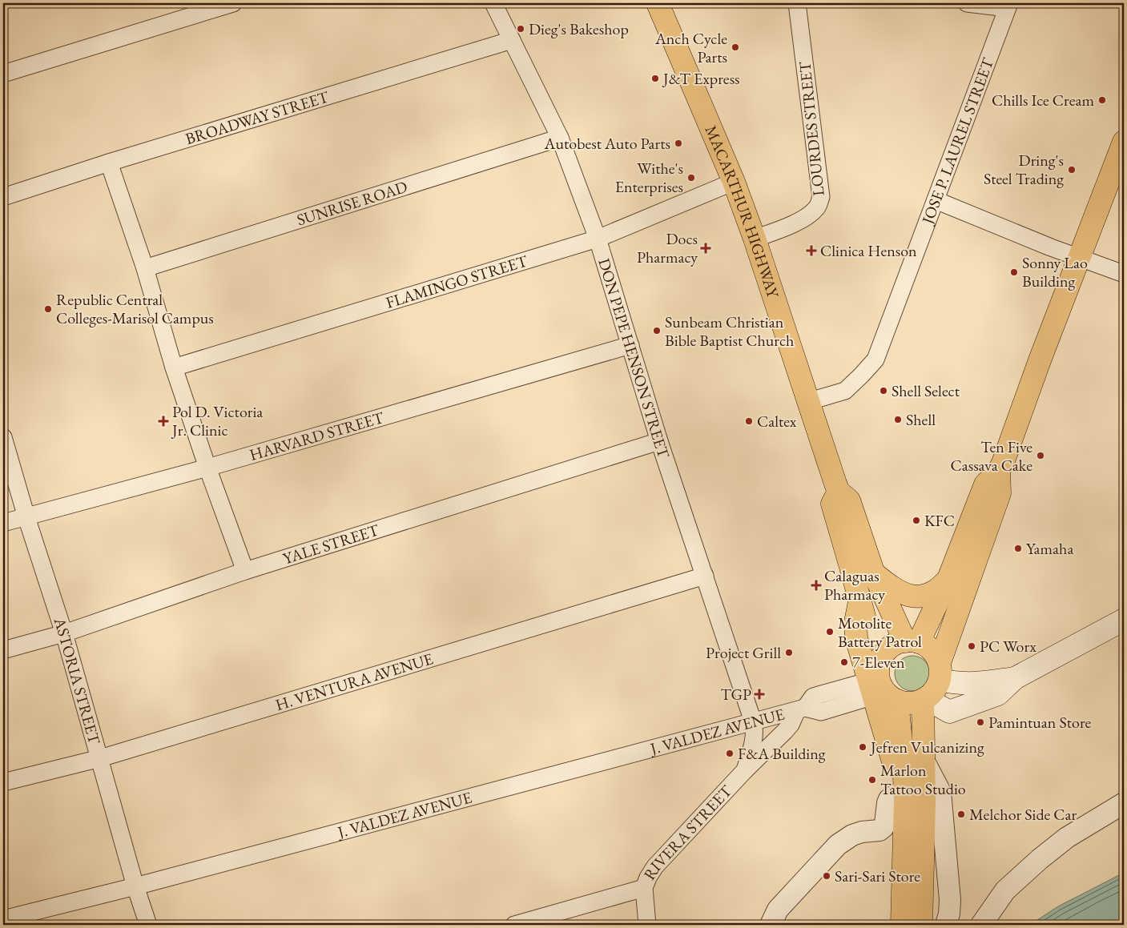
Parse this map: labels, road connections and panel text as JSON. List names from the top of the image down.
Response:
{
  "streets": {
    "main road": ["MACARTHUR HIGHWAY"],
    "street": [
      "BROADWAY STREET",
      "LOURDES STREET",
      "JOSE P. LAUREL STREET",
      "SUNRISE ROAD",
      "FLAMINGO STREET",
      "DON PEPE HENSON STREET",
      "HARVARD STREET",
      "YALE STREET",
      "ASTORIA STREET",
      "H. VENTURA AVENUE",
      "J. VALDEZ AVENUE",
      "RIVERA STREET"
    ]
  },
  "crossings": [
    ["BROADWAY STREET", "DON PEPE HENSON STREET"],
    ["LOURDES STREET", "MACARTHUR HIGHWAY"],
    ["JOSE P. LAUREL STREET", "MACARTHUR HIGHWAY"],
    ["SUNRISE ROAD", "DON PEPE HENSON STREET"],
    ["MACARTHUR HIGHWAY", "FLAMINGO STREET"],
    ["FLAMINGO STREET", "DON PEPE HENSON STREET"],
    ["DON PEPE HENSON STREET", "HARVARD STREET"],
    ["DON PEPE HENSON STREET", "YALE STREET"],
    ["DON PEPE HENSON STREET", "H. VENTURA AVENUE"],
    ["DON PEPE HENSON STREET", "J. VALDEZ AVENUE"],
    ["DON PEPE HENSON STREET", "RIVERA STREET"],
    ["HARVARD STREET", "ASTORIA STREET"],
    ["YALE STREET", "ASTORIA STREET"],
    ["ASTORIA STREET", "H. VENTURA AVENUE"],
    ["ASTORIA STREET", "J. VALDEZ AVENUE"],
    ["J. VALDEZ AVENUE", "RIVERA STREET"]
  ],
  "places": {
    "other": [
      "Dieg's Bakeshop",
      "Anch Cycle Parts",
      "J&T Express",
      "Chills Ice Cream",
      "Autobest Auto Parts",
      "Dring's Steel Trading",
      "Withe's Enterprises",
      "Sonny Lao Building",
      "Republic Central Colleges-Marisol Campus",
      "Sunbeam Christian Bible Baptist Church",
      "Shell Select",
      "Shell",
      "Caltex",
      "Ten Five Cassava Cake",
      "KFC",
      "Yamaha",
      "Motolite Battery Patrol",
      "PC Worx",
      "Project Grill",
      "7-Eleven",
      "Pamintuan Store",
      "Jefren Vulcanizing",
      "F&A Building",
      "Marlon Tattoo Studio",
      "Melchor Side Car",
      "Sari-Sari Store"
    ],
    "health": [
      "Docs Pharmacy",
      "Clinica Henson",
      "Pol D. Victoria Jr. Clinic",
      "Calaguas Pharmacy",
      "TGP"
    ]
  }
}
